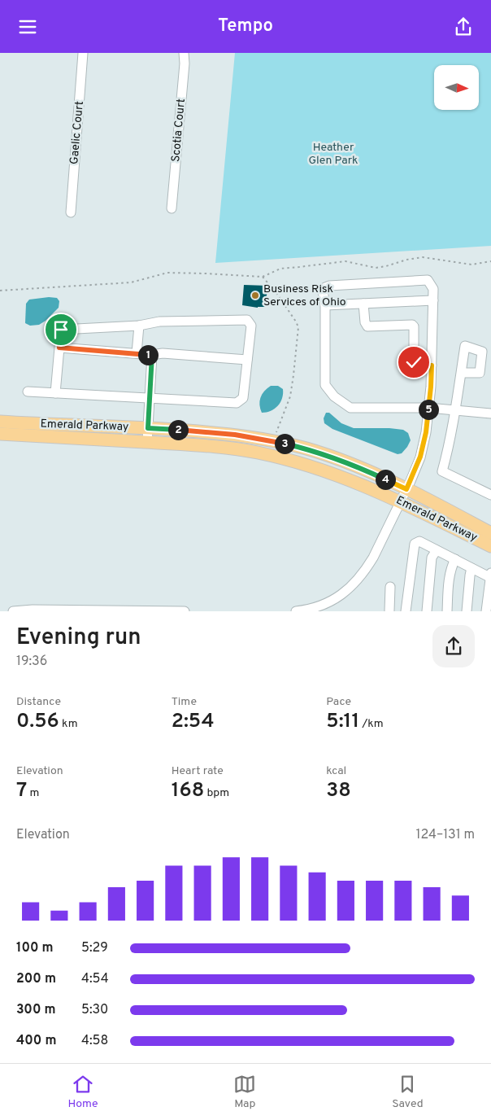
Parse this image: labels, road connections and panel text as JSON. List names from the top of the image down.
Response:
{
  "streets": {
    "main road": ["Emerald Parkway"],
    "street": ["Scotia Court", "Gaelic Court"]
  },
  "parks": ["Heather Glen Park"],
  "places": ["Business Risk Services of Ohio"],
  "north": "right",
  "page": {
    "header": "Tempo",
    "pins": [
      "1",
      "5",
      "2",
      "3",
      "4"
    ],
    "heading": ["Evening run", "19:36"],
    "stats": [
      ["Distance", "0.56 km"],
      ["Time", "2:54"],
      ["Pace", "5:11 /km"],
      ["Elevation", "7 m"],
      ["Heart rate", "168 bpm"],
      ["kcal", "38"]
    ],
    "chart": ["Elevation", "124–131 m"],
    "list": [
      {
        "name": "100 m",
        "note": "5:29"
      },
      {
        "name": "200 m",
        "note": "4:54"
      },
      {
        "name": "300 m",
        "note": "5:30"
      },
      {
        "name": "400 m",
        "note": "4:58"
      }
    ],
    "tabs": ["Home", "Map", "Saved"]
  }
}
